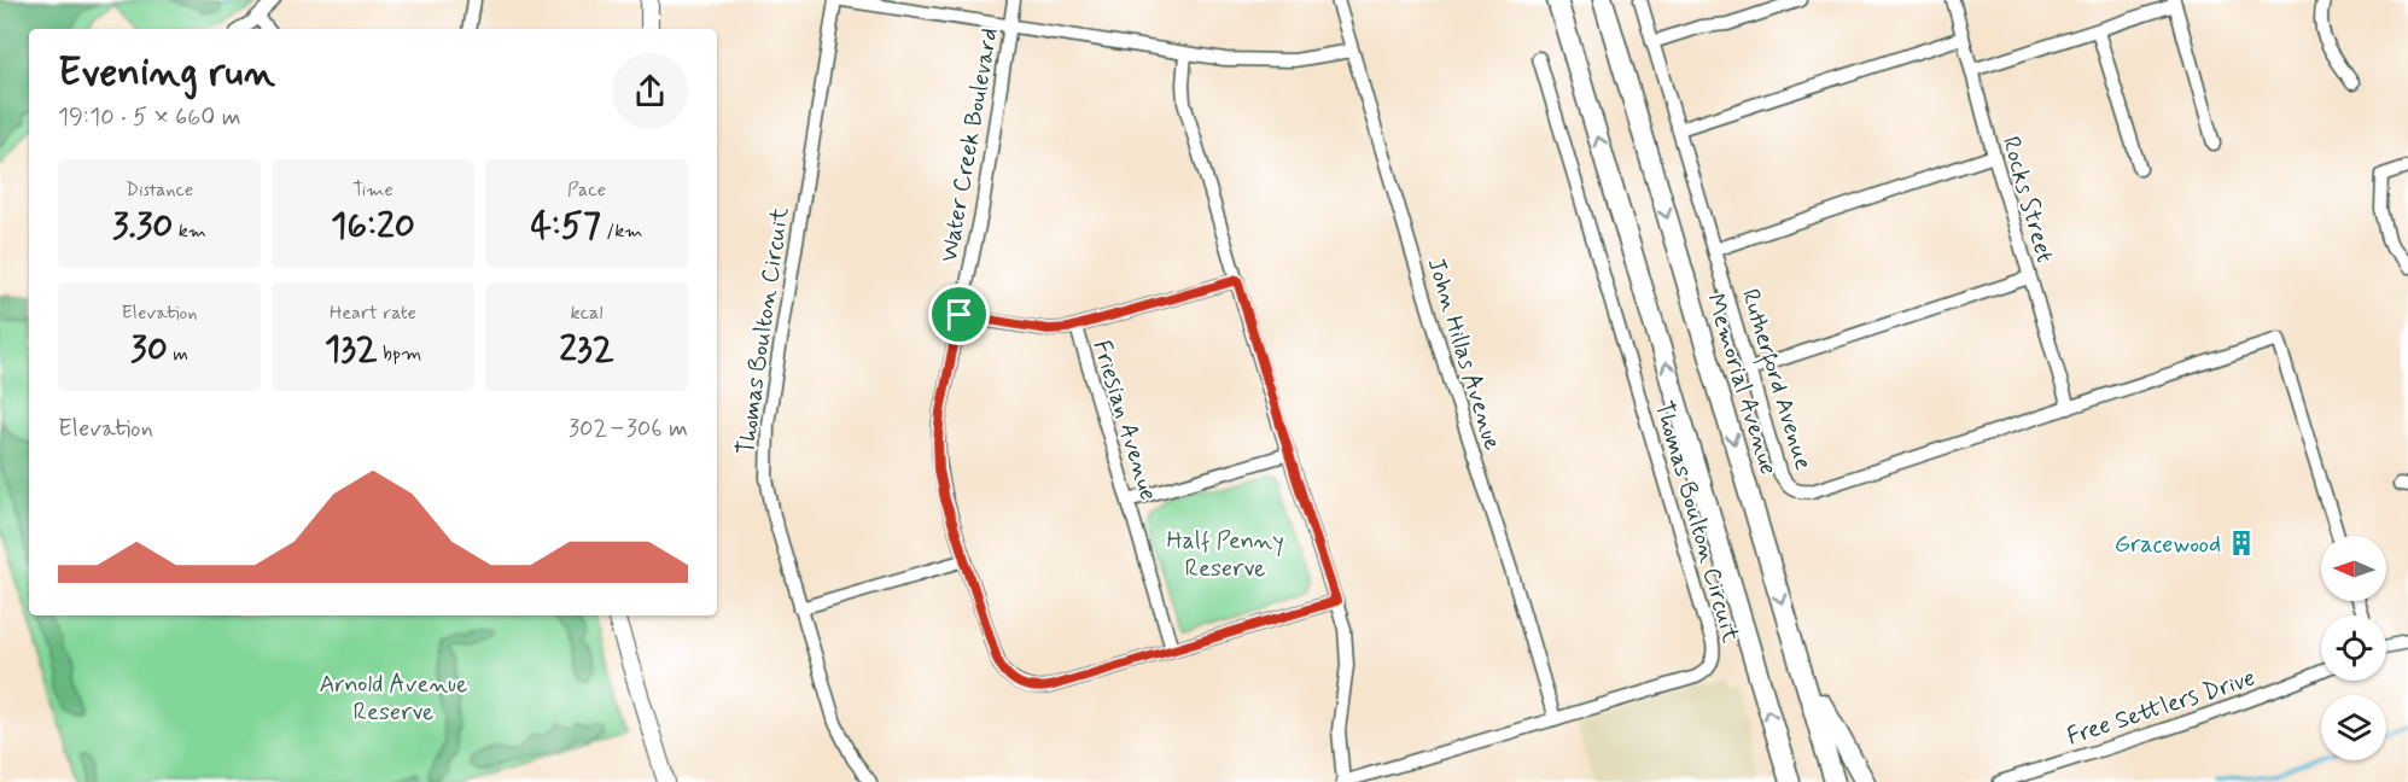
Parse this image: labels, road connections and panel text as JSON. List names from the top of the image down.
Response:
{
  "streets": {
    "main road": ["Memorial Avenue"],
    "street": [
      "Water Creek Boulevard",
      "Rocks Street",
      "Thomas Boulton Circuit",
      "John Hillas Avenue",
      "Rutherford Avenue",
      "Friesian Avenue",
      "Free Settlers Drive"
    ]
  },
  "crossings": [
    ["Water Creek Boulevard", "Friesian Avenue"],
    ["Rocks Street", "Rutherford Avenue"],
    ["Thomas Boulton Circuit", "John Hillas Avenue"]
  ],
  "parks": ["Half Penny Reserve", "Arnold Avenue Reserve"],
  "places": {
    "building": ["Gracewood"]
  },
  "north": "left",
  "page": {
    "heading": ["Evening run", "19:10 · 5 × 660 m"],
    "stats": [
      ["Distance", "3.30 km"],
      ["Time", "16:20"],
      ["Pace", "4:57 /km"],
      ["Elevation", "30 m"],
      ["Heart rate", "132 bpm"],
      ["kcal", "232"]
    ],
    "chart": ["Elevation", "302–306 m"]
  }
}
